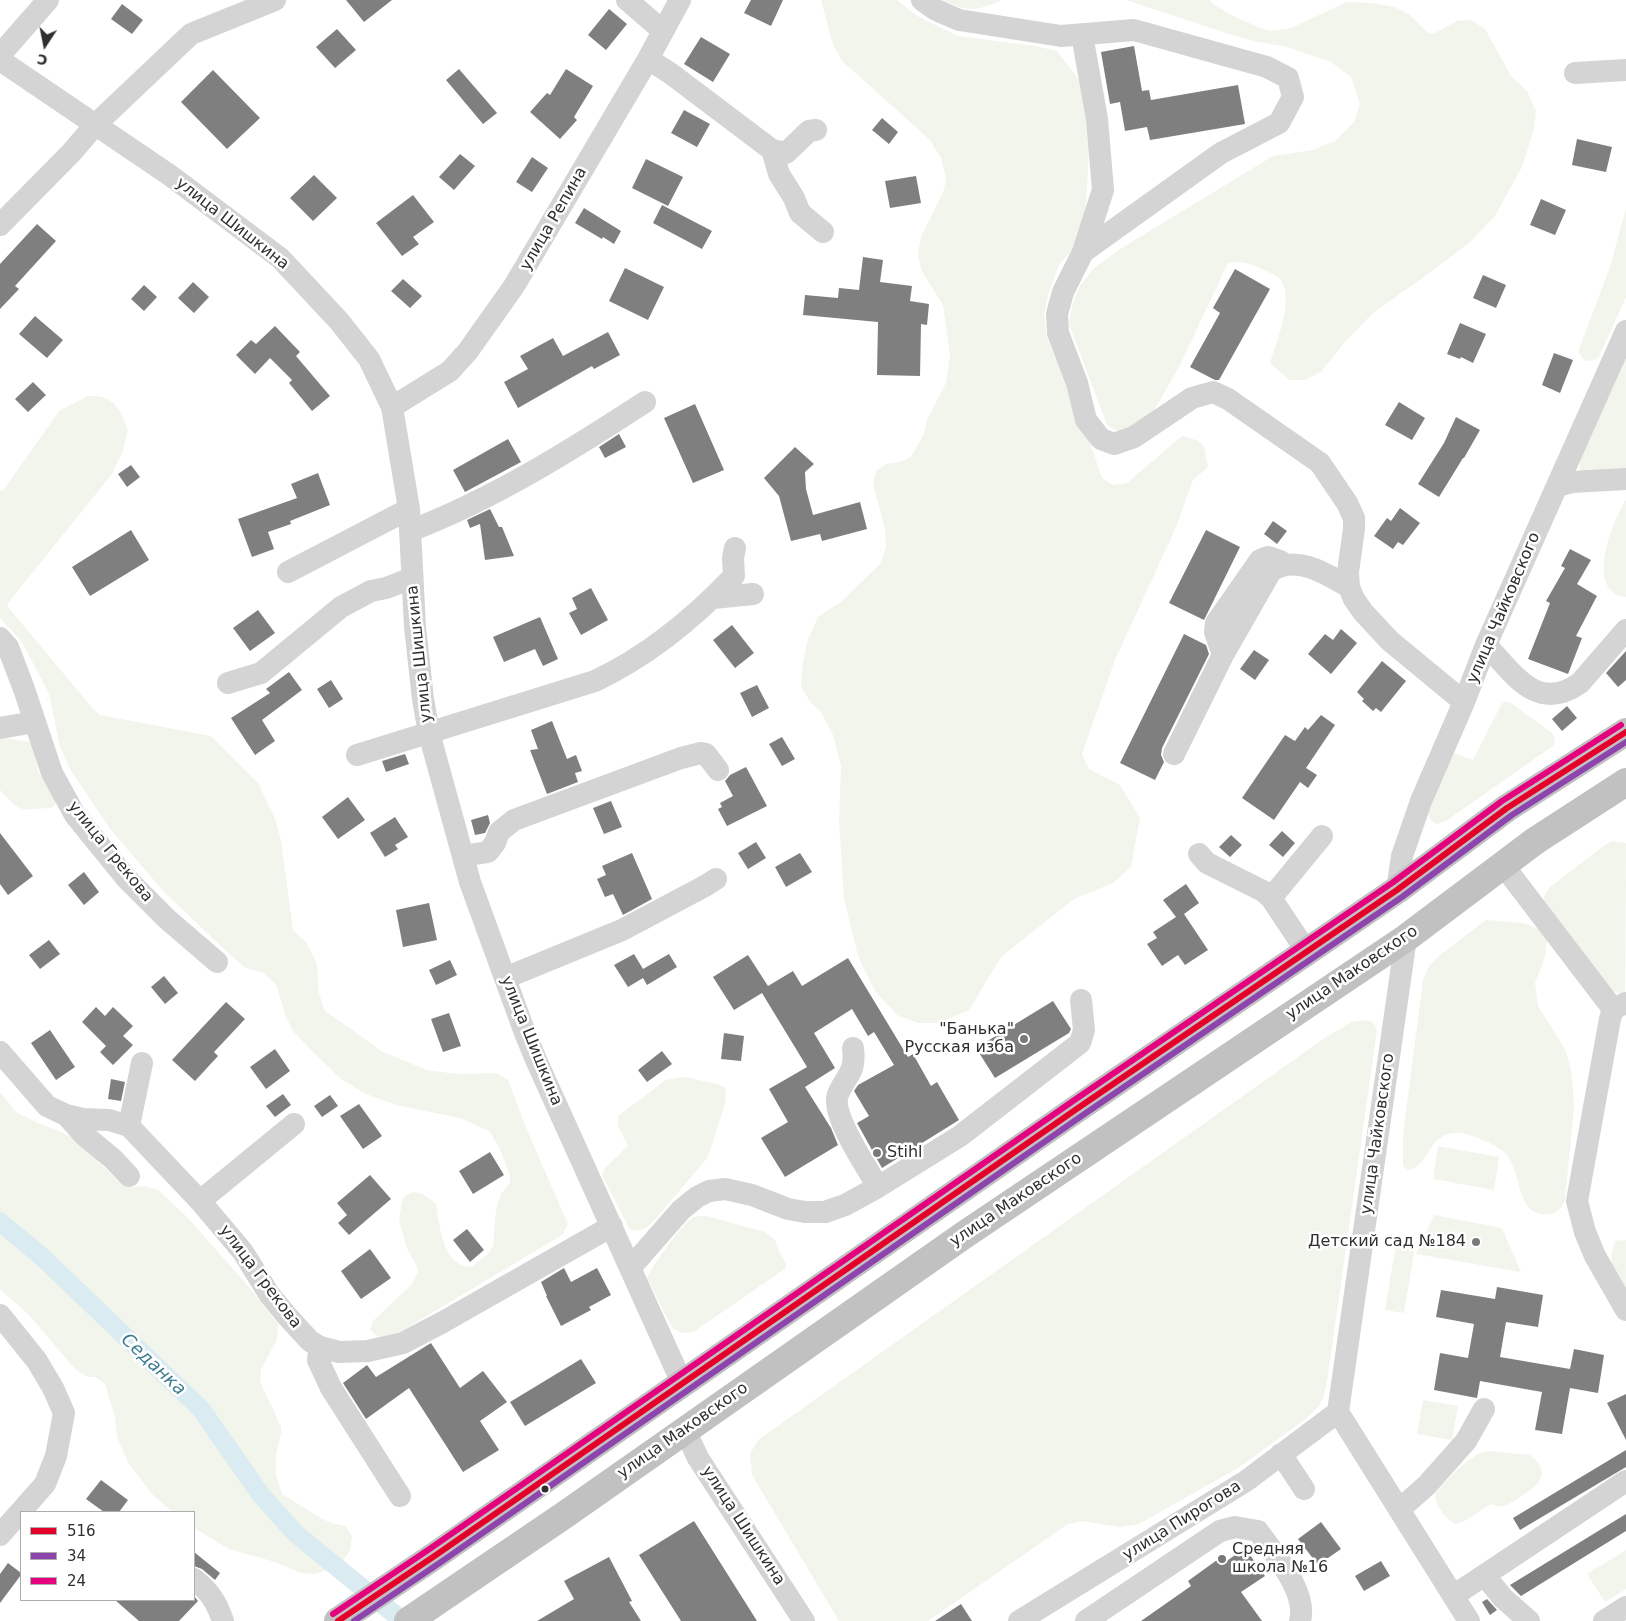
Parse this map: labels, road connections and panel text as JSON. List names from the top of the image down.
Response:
{
  "streets": {
    "highway": ["улица Маковского"],
    "street": [
      "улица Репина",
      "улица Шишкина",
      "улица Чайковского",
      "улица Грекова",
      "улица Пирогова"
    ]
  },
  "crossings": [
    ["улица Репина", "улица Шишкина"],
    ["улица Шишкина", "улица Грекова"],
    ["улица Шишкина", "улица Маковского"],
    ["улица Чайковского", "улица Маковского"],
    ["улица Чайковского", "улица Пирогова"]
  ],
  "water": ["Седанка"],
  "places": [
    "\"Банька\" Русская изба",
    "Stihl",
    "Детский сад №184",
    "Средняя школа №16"
  ],
  "lines": ["transit line 24", "transit line 516", "transit line 34"],
  "legend": ["516", "34", "24"],
  "north": "bottom"
}
